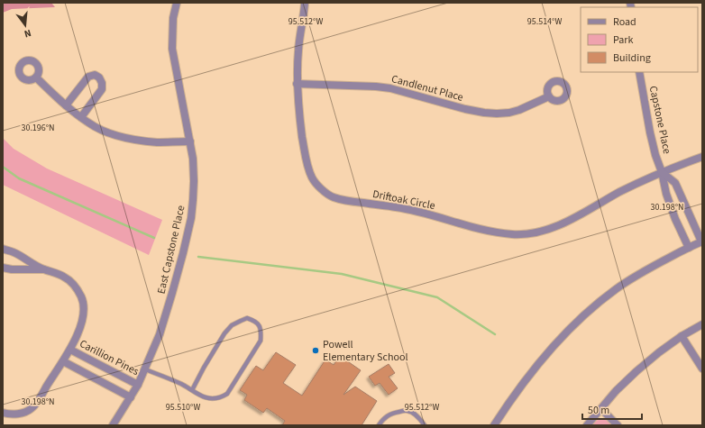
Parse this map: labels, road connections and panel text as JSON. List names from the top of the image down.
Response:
{
  "streets": {
    "street": [
      "Candlenut Place",
      "Capstone Place",
      "Driftoak Circle",
      "East Capstone Place",
      "Carillion Pines"
    ]
  },
  "crossings": [
    ["Candlenut Place", "Driftoak Circle"],
    ["Capstone Place", "Driftoak Circle"],
    ["East Capstone Place", "Carillion Pines"]
  ],
  "places": ["Powell Elementary School"],
  "legend": ["Road", "Park", "Building"],
  "scale_bar": "50 m",
  "north": "bottom",
  "coordinates": [
    "95.512°W",
    "95.514°W",
    "30.196°N",
    "30.198°N",
    "95.510°W"
  ]
}
